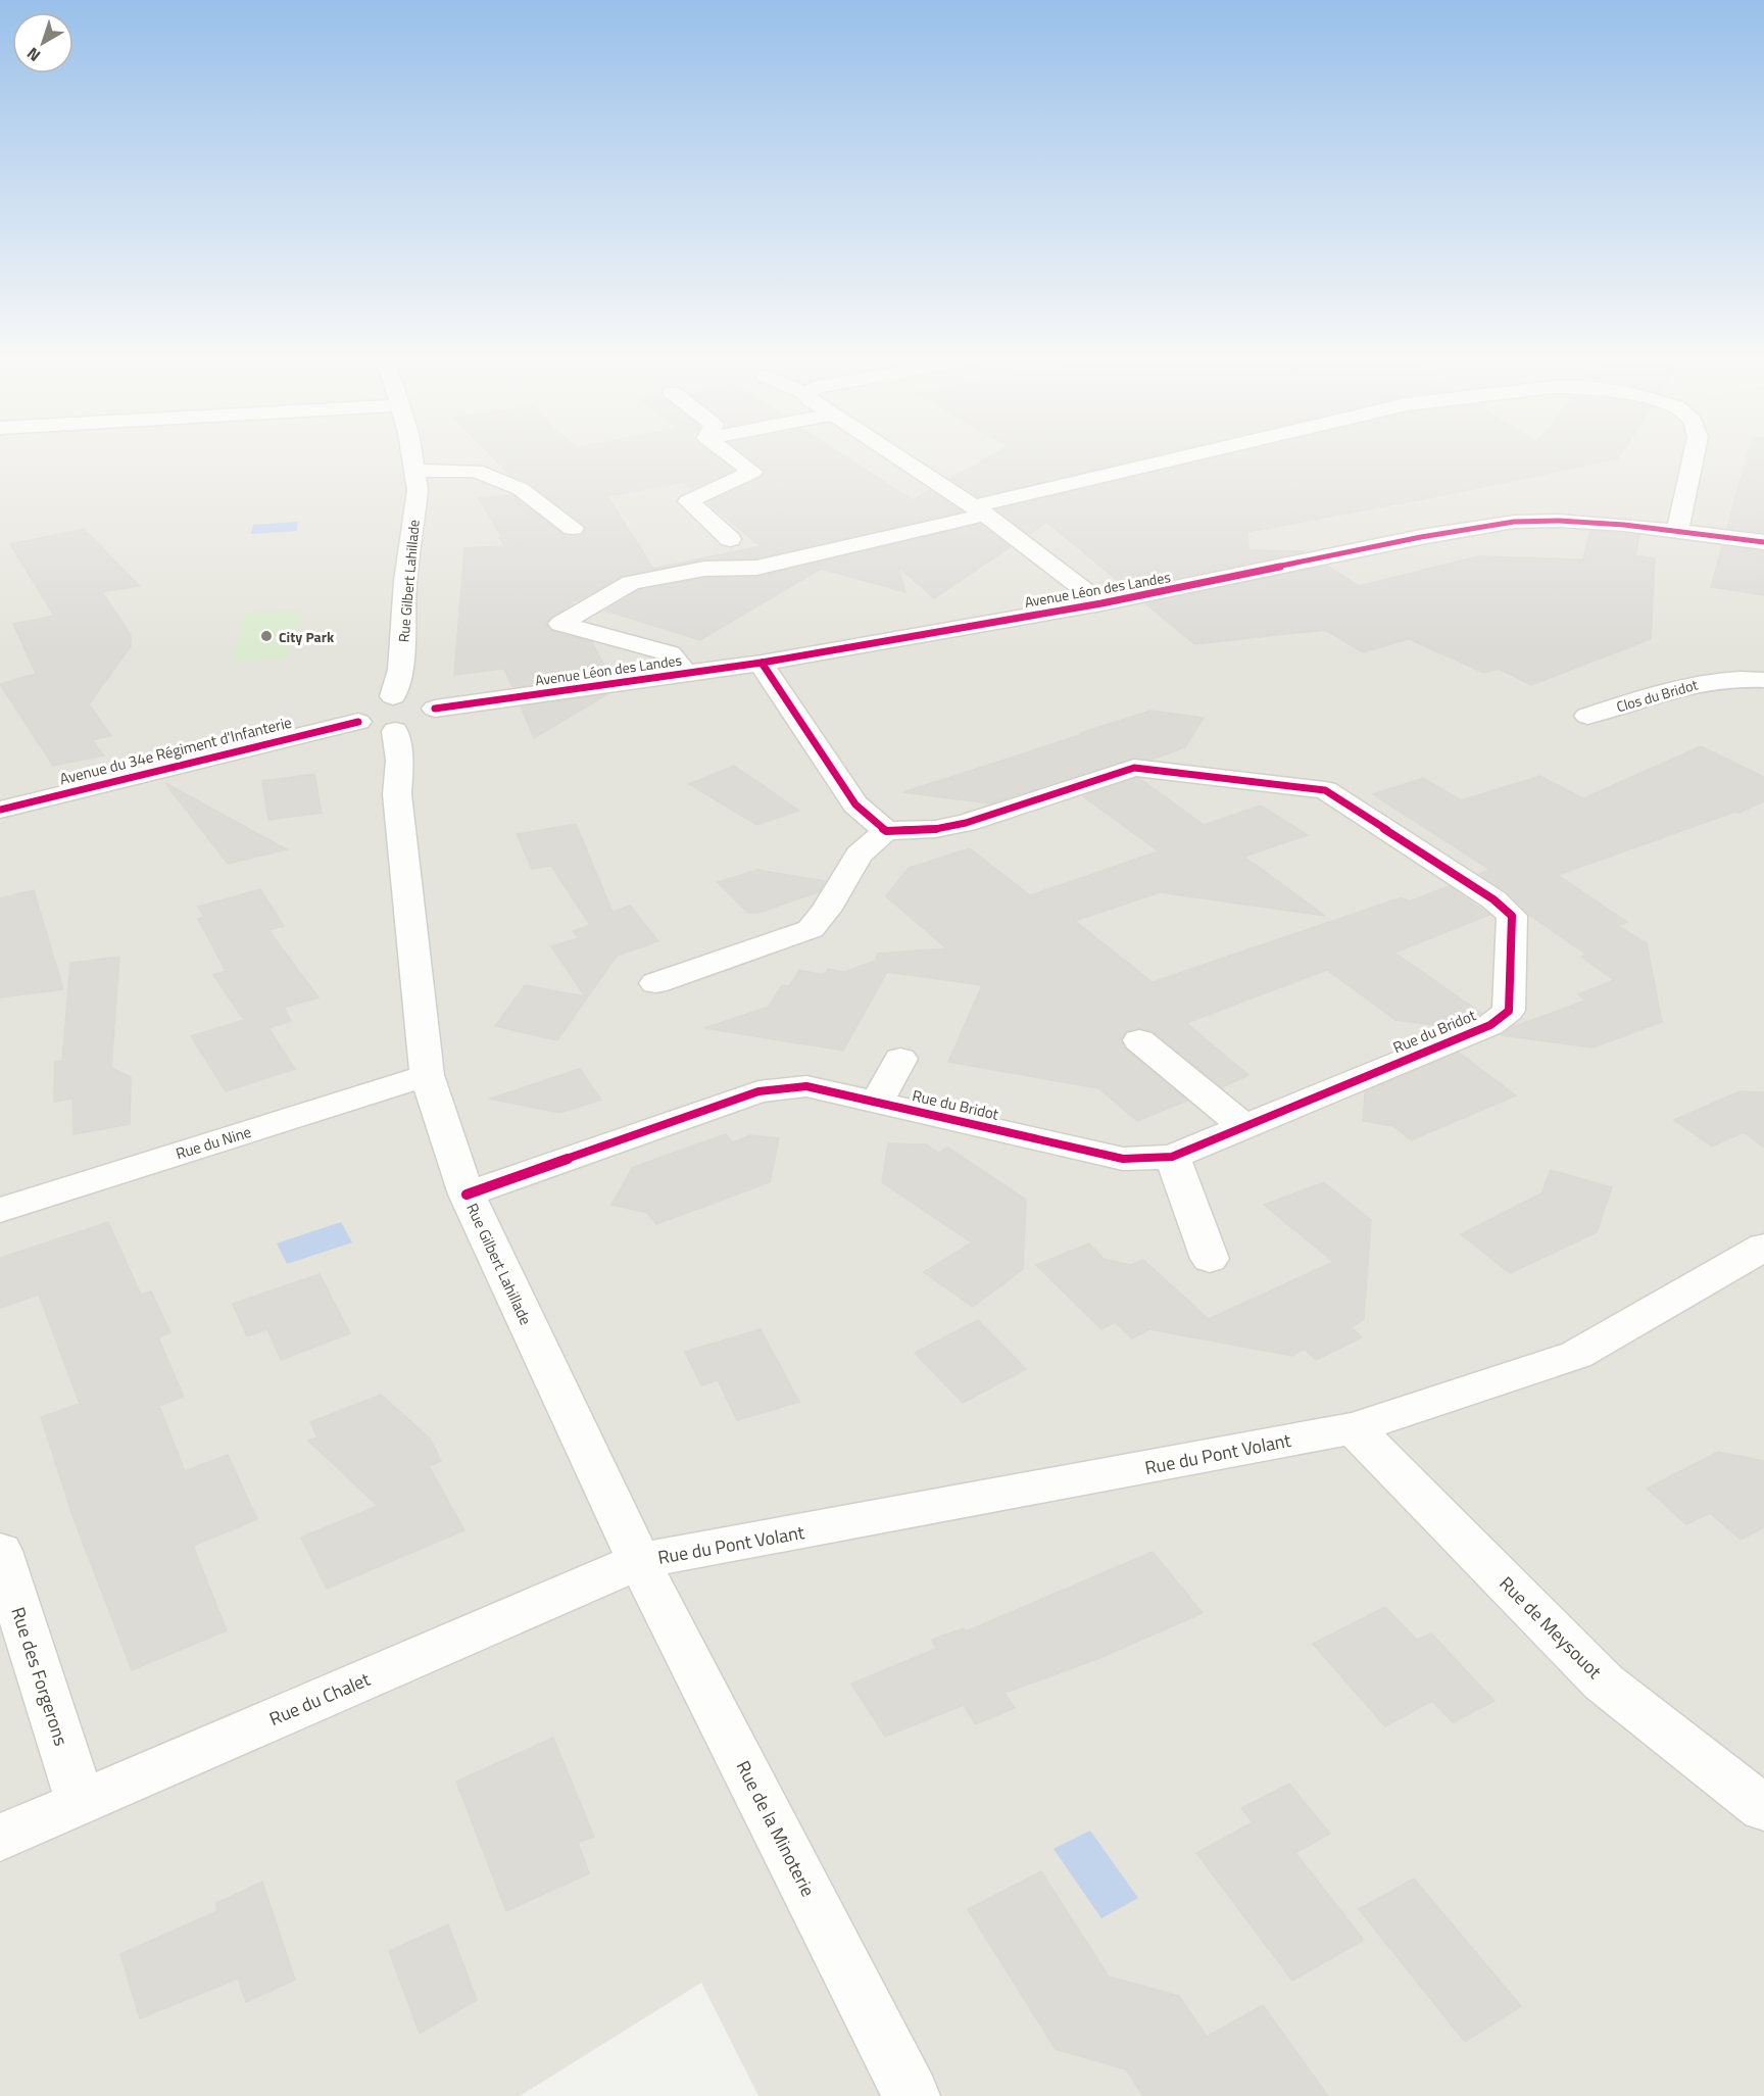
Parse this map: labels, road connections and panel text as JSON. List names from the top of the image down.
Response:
{
  "streets": {
    "street": [
      "Rue Gilbert Lahillade",
      "Avenue Léon des Landes",
      "Clos du Bridot",
      "Avenue du 34e Régiment d'Infanterie",
      "Rue du Bridot",
      "Rue du Nine",
      "Rue du Pont Volant",
      "Rue de Meysouot",
      "Rue des Forgerons",
      "Rue du Chalet",
      "Rue de la Minoterie"
    ]
  },
  "crossings": [
    ["Rue Gilbert Lahillade", "Rue du Bridot"],
    ["Rue Gilbert Lahillade", "Rue du Nine"],
    ["Rue Gilbert Lahillade", "Rue du Pont Volant"],
    ["Rue Gilbert Lahillade", "Rue du Chalet"],
    ["Rue Gilbert Lahillade", "Rue de la Minoterie"],
    ["Rue du Pont Volant", "Rue de Meysouot"],
    ["Rue du Pont Volant", "Rue du Chalet"],
    ["Rue du Pont Volant", "Rue de la Minoterie"],
    ["Rue des Forgerons", "Rue du Chalet"],
    ["Rue du Chalet", "Rue de la Minoterie"]
  ],
  "places": ["City Park"],
  "north": "bottom left"
}
